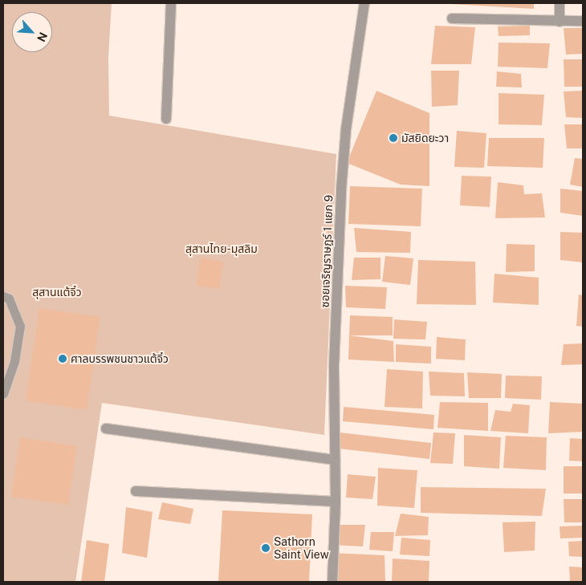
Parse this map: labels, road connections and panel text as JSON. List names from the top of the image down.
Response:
{
  "streets": {
    "street": ["ซอยเจริญราษฎร์ 1 แยก 9"]
  },
  "parks": ["สุสานไทย-มุสลิม", "สุสานแต้จิ๋ว"],
  "places": ["มัสยิดยะวา", "ศาลบรรพชนชาวแต้จิ๋ว", "Sathorn Saint View"],
  "north": "bottom right"
}
